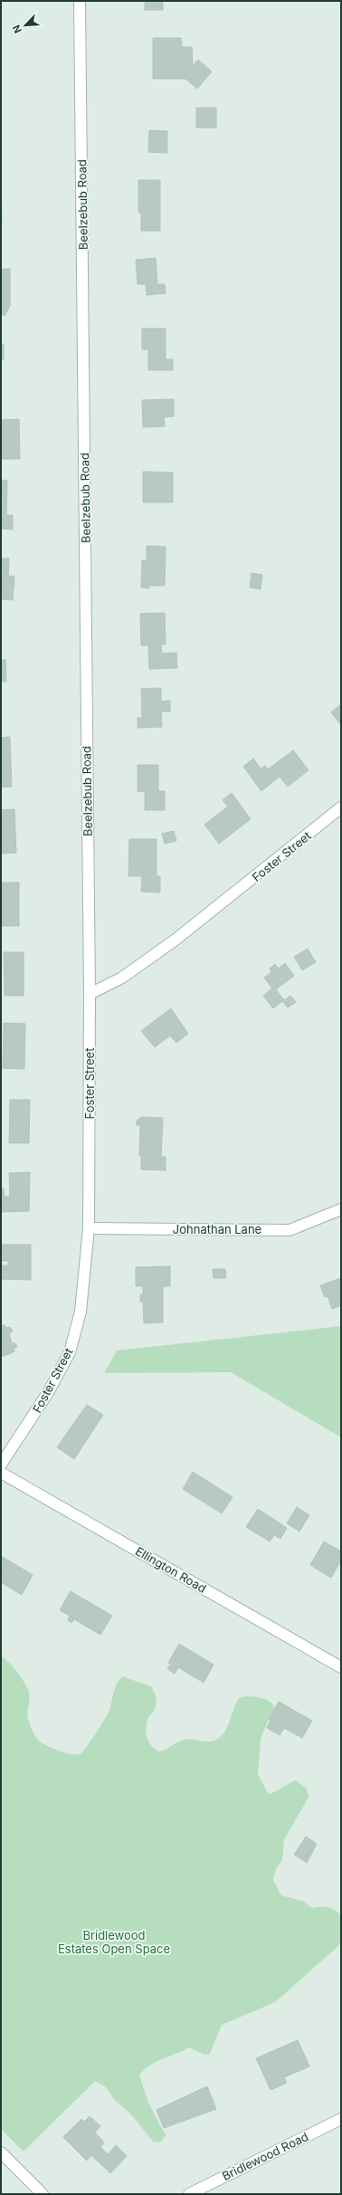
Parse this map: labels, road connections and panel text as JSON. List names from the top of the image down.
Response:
{
  "streets": {
    "street": [
      "Beelzebub Road",
      "Foster Street",
      "Johnathan Lane",
      "Ellington Road",
      "Bridlewood Road"
    ]
  },
  "crossings": [
    ["Beelzebub Road", "Foster Street"],
    ["Foster Street", "Johnathan Lane"]
  ],
  "parks": ["Bridlewood Estates Open Space"],
  "north": "bottom left"
}
